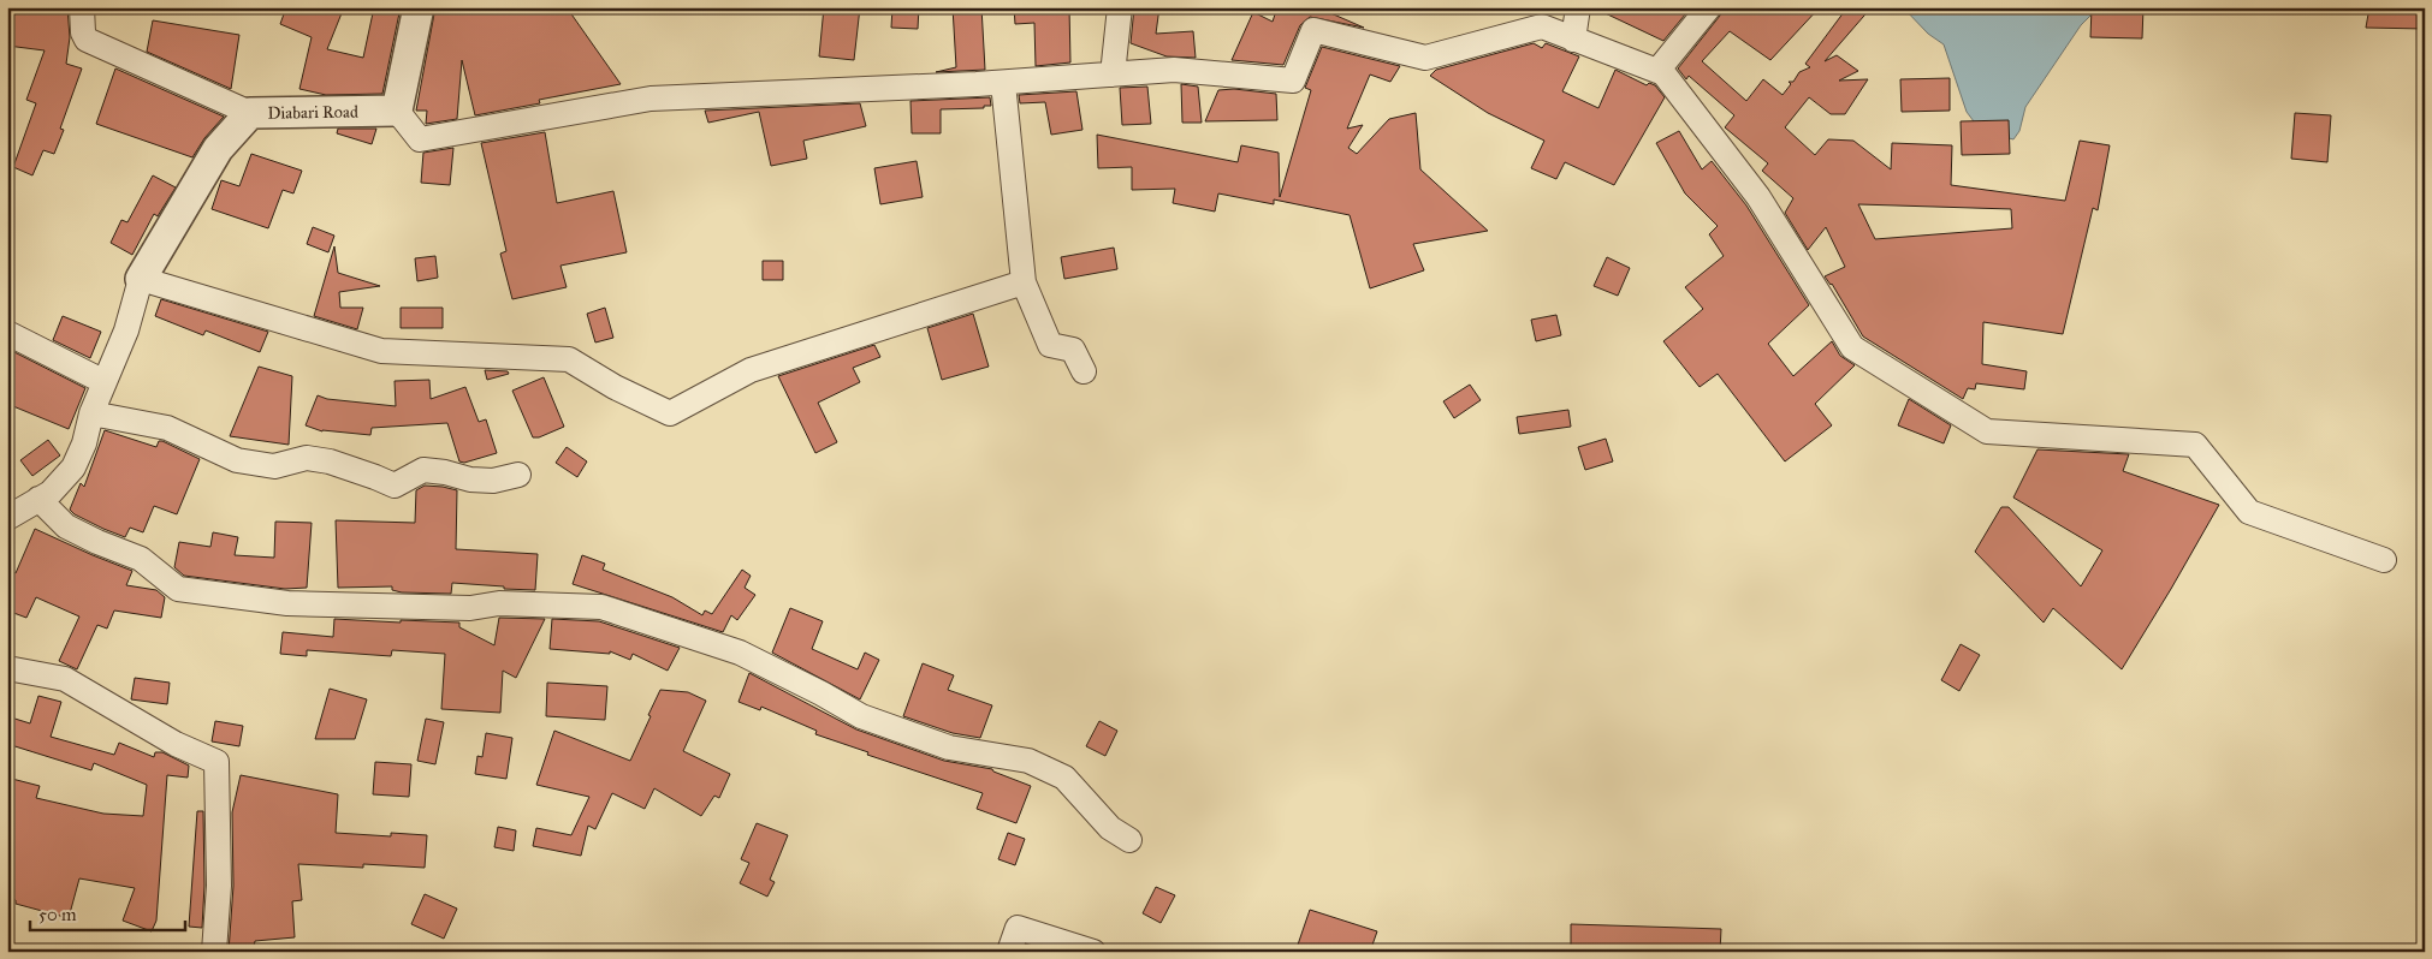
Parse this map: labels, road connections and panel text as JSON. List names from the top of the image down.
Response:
{
  "streets": {
    "street": ["Diabari Road"]
  },
  "scale_bar": "50 m"
}
